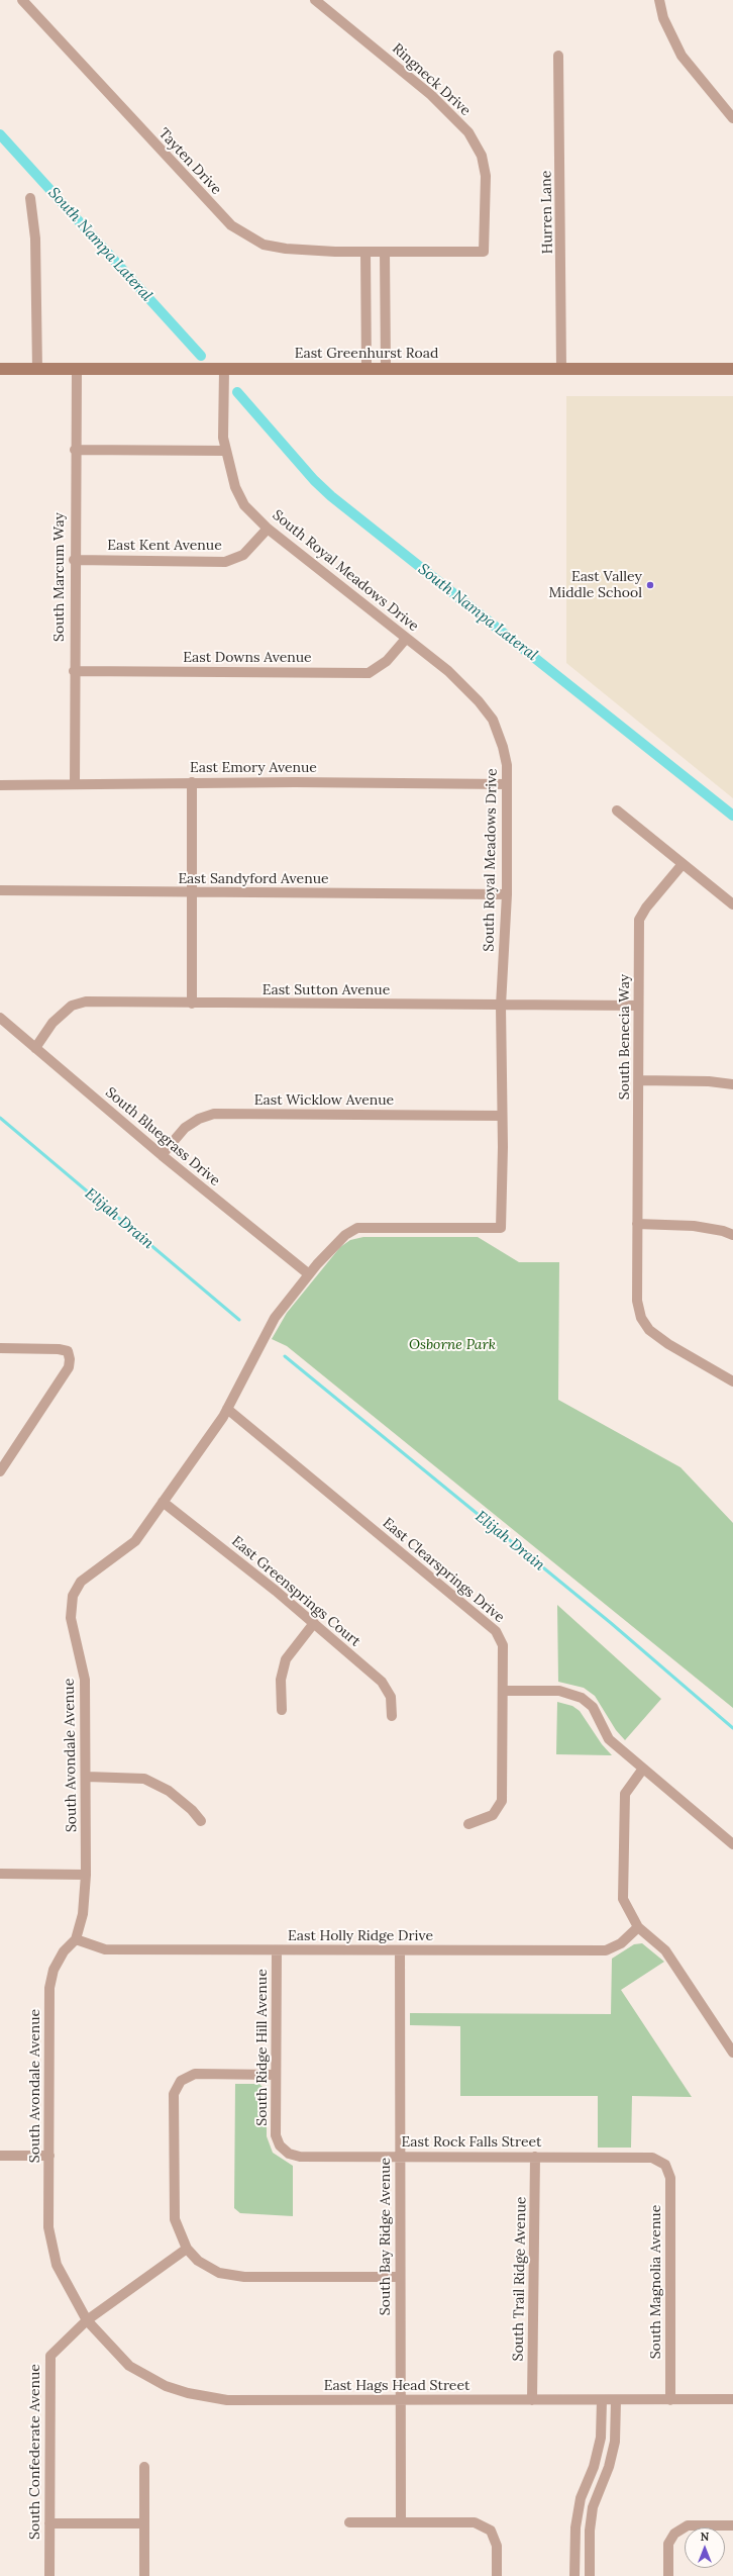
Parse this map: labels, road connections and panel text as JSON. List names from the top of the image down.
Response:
{
  "streets": {
    "main road": ["East Greenhurst Road"],
    "street": [
      "Ringneck Drive",
      "Tayten Drive",
      "Hurren Lane",
      "East Kent Avenue",
      "South Royal Meadows Drive",
      "South Marcum Way",
      "East Downs Avenue",
      "East Emory Avenue",
      "East Sandyford Avenue",
      "East Sutton Avenue",
      "South Benecia Way",
      "East Wicklow Avenue",
      "South Bluegrass Drive",
      "East Clearsprings Drive",
      "East Greensprings Court",
      "South Avondale Avenue",
      "East Holly Ridge Drive",
      "South Ridge Hill Avenue",
      "East Rock Falls Street",
      "South Bay Ridge Avenue",
      "South Trail Ridge Avenue",
      "South Magnolia Avenue",
      "East Hags Head Street",
      "South Confederate Avenue"
    ]
  },
  "crossings": [
    ["Ringneck Drive", "Tayten Drive"],
    ["Hurren Lane", "East Greenhurst Road"],
    ["East Greenhurst Road", "South Royal Meadows Drive"],
    ["East Greenhurst Road", "South Marcum Way"],
    ["East Kent Avenue", "South Royal Meadows Drive"],
    ["East Kent Avenue", "South Marcum Way"],
    ["South Royal Meadows Drive", "East Downs Avenue"],
    ["South Royal Meadows Drive", "East Emory Avenue"],
    ["South Royal Meadows Drive", "East Sandyford Avenue"],
    ["South Royal Meadows Drive", "East Sutton Avenue"],
    ["South Royal Meadows Drive", "East Wicklow Avenue"],
    ["South Royal Meadows Drive", "South Avondale Avenue"],
    ["South Marcum Way", "East Downs Avenue"],
    ["South Marcum Way", "East Emory Avenue"],
    ["East Sutton Avenue", "South Benecia Way"],
    ["East Sutton Avenue", "South Bluegrass Drive"],
    ["East Wicklow Avenue", "South Bluegrass Drive"],
    ["South Bluegrass Drive", "South Avondale Avenue"],
    ["East Clearsprings Drive", "South Avondale Avenue"],
    ["East Greensprings Court", "South Avondale Avenue"],
    ["South Avondale Avenue", "East Holly Ridge Drive"],
    ["South Avondale Avenue", "East Hags Head Street"],
    ["South Avondale Avenue", "South Confederate Avenue"],
    ["East Holly Ridge Drive", "South Ridge Hill Avenue"],
    ["East Holly Ridge Drive", "South Bay Ridge Avenue"],
    ["South Ridge Hill Avenue", "East Rock Falls Street"],
    ["East Rock Falls Street", "South Bay Ridge Avenue"],
    ["East Rock Falls Street", "South Trail Ridge Avenue"],
    ["East Rock Falls Street", "South Magnolia Avenue"],
    ["South Bay Ridge Avenue", "East Hags Head Street"],
    ["South Trail Ridge Avenue", "East Hags Head Street"],
    ["South Magnolia Avenue", "East Hags Head Street"],
    ["East Hags Head Street", "South Confederate Avenue"]
  ],
  "water": ["South Nampa Lateral", "Elijah Drain"],
  "parks": ["Osborne Park"],
  "places": ["East Valley Middle School"],
  "north": "top"
}
